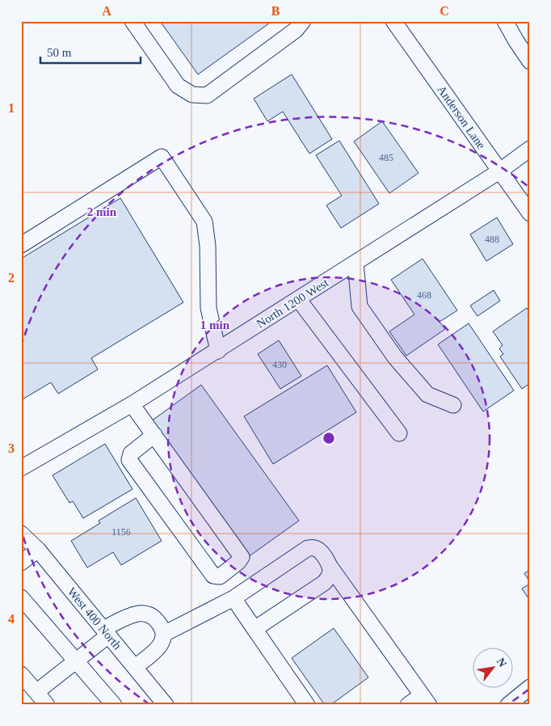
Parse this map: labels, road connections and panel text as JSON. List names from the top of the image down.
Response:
{
  "streets": {
    "street": ["Anderson Lane", "North 1200 West", "West 400 North"]
  },
  "crossings": [
    ["Anderson Lane", "North 1200 West"]
  ],
  "house_numbers": [
    "485",
    "488",
    "468",
    "430",
    "1156"
  ],
  "scale_bar": "50 m",
  "north": "top right",
  "grid": {
    "columns": ["A", "B", "C"],
    "rows": [
      "1",
      "2",
      "3",
      "4"
    ]
  },
  "rings": ["2 min", "1 min"]
}
